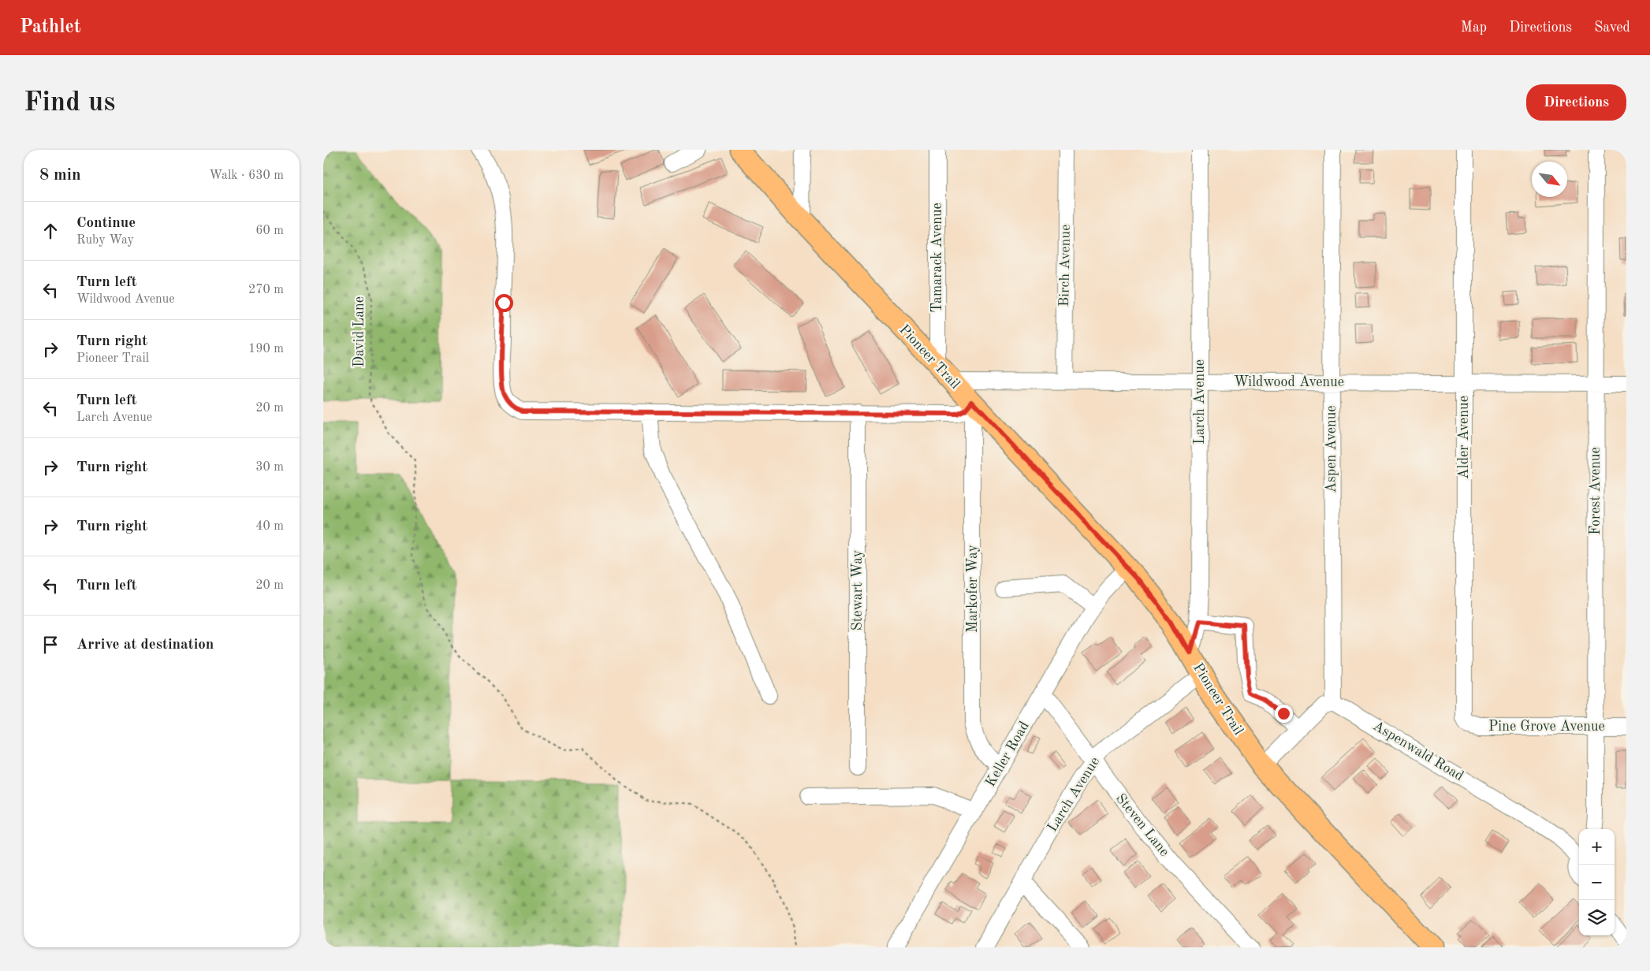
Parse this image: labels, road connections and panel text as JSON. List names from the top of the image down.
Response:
{
  "streets": {
    "main road": ["Pioneer Trail"],
    "street": [
      "Tamarack Avenue",
      "Birch Avenue",
      "Wildwood Avenue",
      "Larch Avenue",
      "Alder Avenue",
      "Aspen Avenue",
      "Forest Avenue",
      "Markofer Way",
      "Stewart Way",
      "Pine Grove Avenue",
      "Aspenwald Road",
      "Keller Road",
      "Steven Lane"
    ],
    "path": ["David Lane"]
  },
  "crossings": [
    ["Tamarack Avenue", "Pioneer Trail"],
    ["Birch Avenue", "Wildwood Avenue"],
    ["Pioneer Trail", "Wildwood Avenue"],
    ["Pioneer Trail", "Larch Avenue"],
    ["Pioneer Trail", "Markofer Way"],
    ["Pioneer Trail", "Keller Road"],
    ["Wildwood Avenue", "Larch Avenue"],
    ["Wildwood Avenue", "Alder Avenue"],
    ["Wildwood Avenue", "Aspen Avenue"],
    ["Wildwood Avenue", "Forest Avenue"],
    ["Larch Avenue", "Steven Lane"],
    ["Alder Avenue", "Pine Grove Avenue"],
    ["Aspen Avenue", "Aspenwald Road"],
    ["Forest Avenue", "Pine Grove Avenue"],
    ["Markofer Way", "Keller Road"],
    ["Keller Road", "Steven Lane"]
  ],
  "north": "bottom right",
  "page": {
    "header": "Pathlet",
    "nav": ["Map", "Directions", "Saved"],
    "buttons": "Directions",
    "title": "Find us",
    "heading": ["8 min", "Walk · 630 m"],
    "list": [
      ["Continue", "Ruby Way", "60 m"],
      ["Turn left", "Wildwood Avenue", "270 m"],
      ["Turn right", "Pioneer Trail", "190 m"],
      ["Turn left", "Larch Avenue", "20 m"],
      ["Turn right", "30 m"],
      ["Turn right", "40 m"],
      ["Turn left", "20 m"],
      "Arrive at destination"
    ],
    "map_buttons": ["+", "−"]
  }
}
